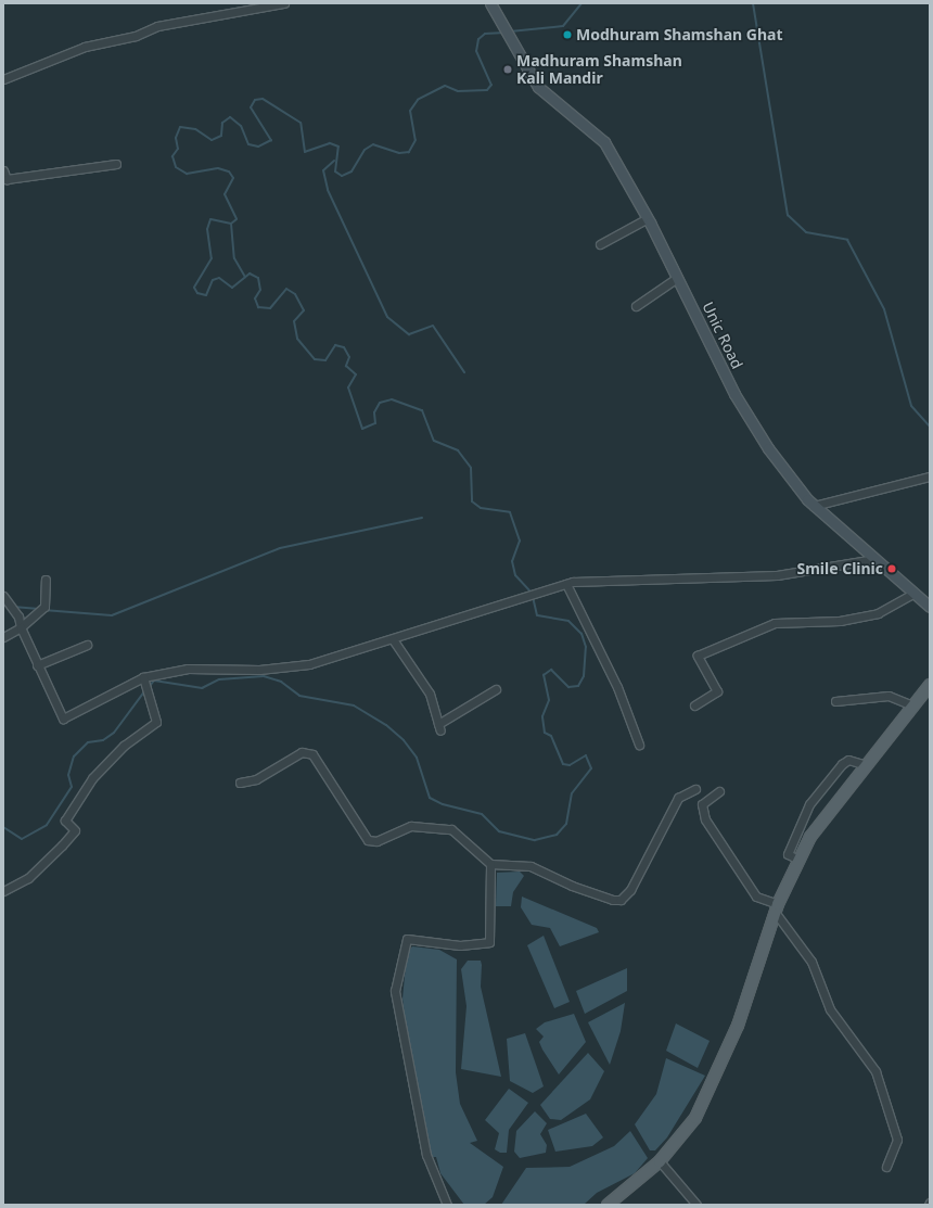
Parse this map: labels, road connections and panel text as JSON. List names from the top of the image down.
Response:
{
  "streets": {
    "main road": ["Unic Road"]
  },
  "places": ["Modhuram Shamshan Ghat", "Madhuram Shamshan Kali Mandir", "Smile Clinic"]
}
